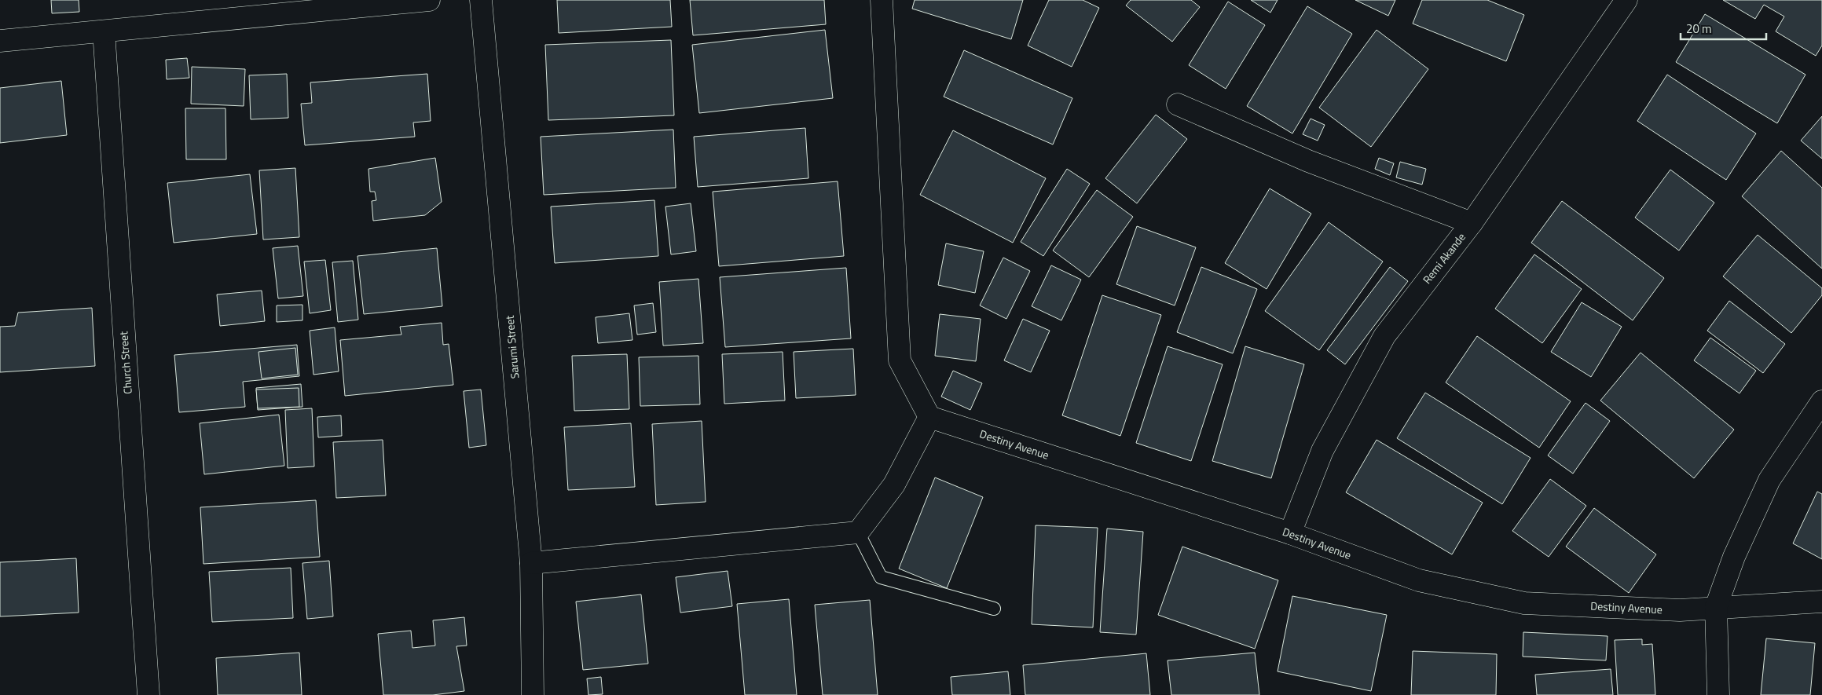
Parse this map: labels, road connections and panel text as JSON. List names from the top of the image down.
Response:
{
  "streets": {
    "street": [
      "Remi Akande",
      "Sarumi Street",
      "Church Street",
      "Destiny Avenue"
    ]
  },
  "crossings": [
    ["Remi Akande", "Destiny Avenue"]
  ],
  "scale_bar": "20 m"
}
